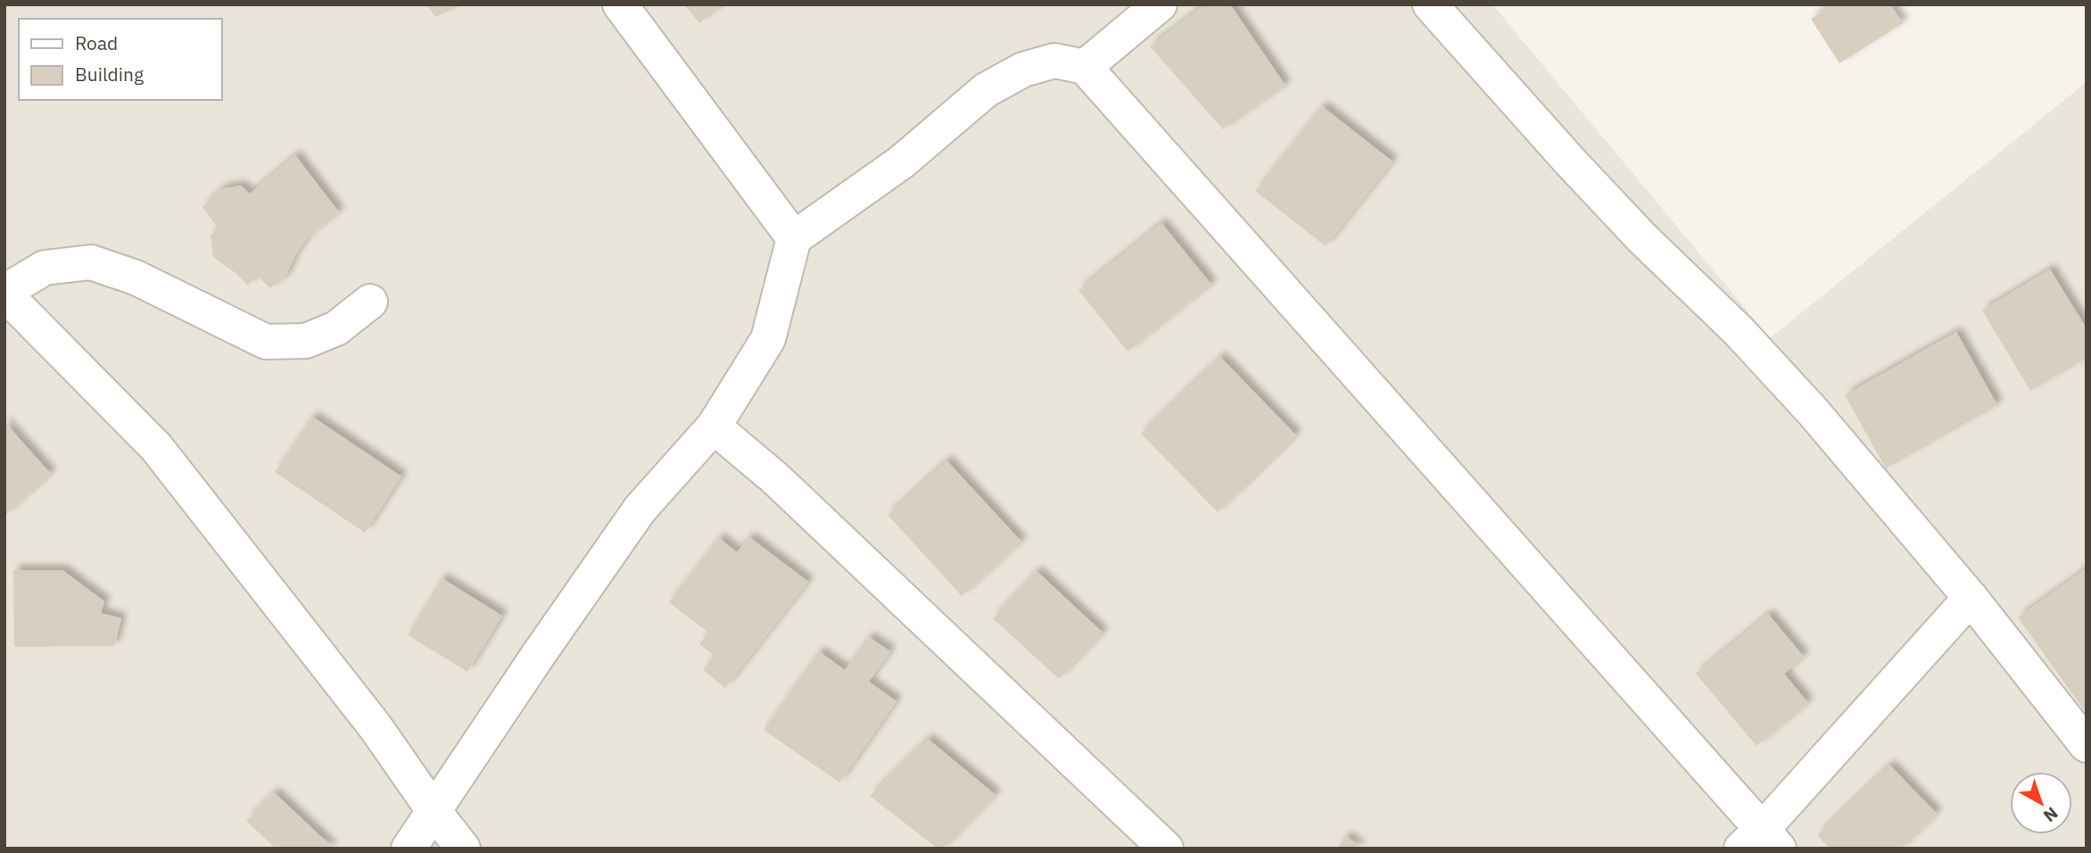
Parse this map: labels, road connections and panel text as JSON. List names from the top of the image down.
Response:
{
  "legend": ["Road", "Building"],
  "north": "bottom right"
}
